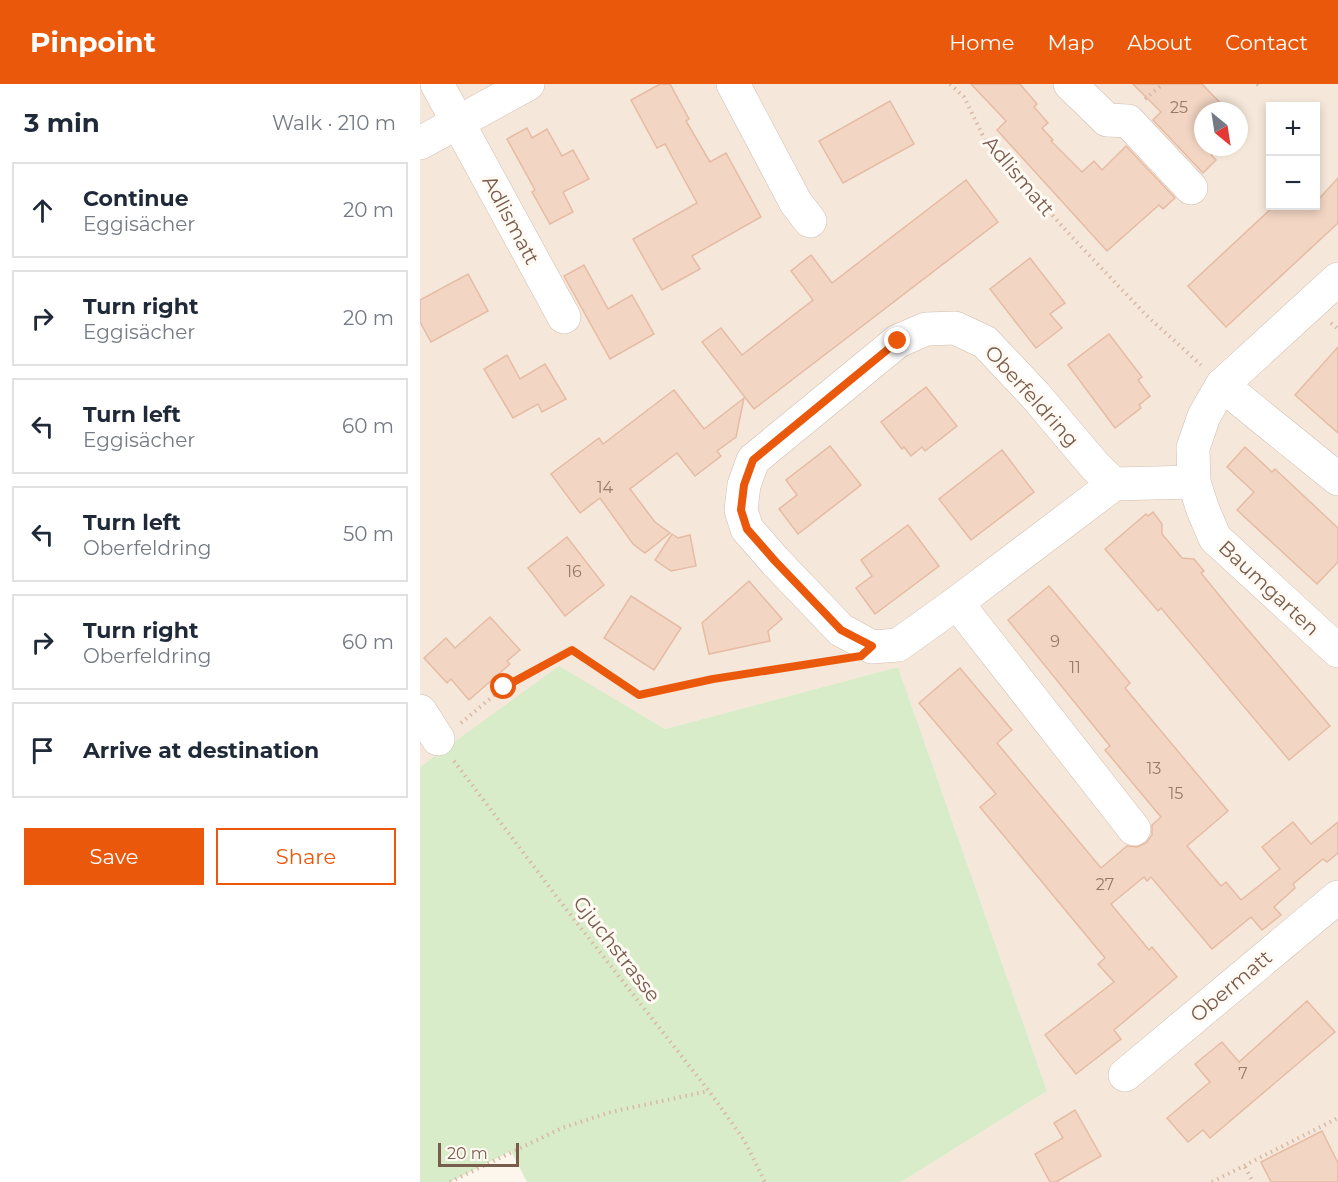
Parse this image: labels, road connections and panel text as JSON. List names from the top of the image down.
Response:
{
  "streets": {
    "street": [
      "Adlismatt",
      "Oberfeldring",
      "Baumgarten",
      "Obermatt"
    ],
    "path": ["Gjuchstrasse"]
  },
  "crossings": [
    ["Adlismatt", "Baumgarten"]
  ],
  "house_numbers": [
    "25",
    "14",
    "16",
    "9",
    "11",
    "13",
    "15",
    "27",
    "7"
  ],
  "scale_bar": "20 m",
  "north": "bottom right",
  "page": {
    "header": "Pinpoint",
    "nav": [
      "Home",
      "Map",
      "About",
      "Contact"
    ],
    "heading": ["3 min", "Walk · 210 m"],
    "map_buttons": ["+", "−"],
    "list": [
      ["Continue", "Eggisächer", "20 m"],
      ["Turn right", "Eggisächer", "20 m"],
      ["Turn left", "Eggisächer", "60 m"],
      ["Turn left", "Oberfeldring", "50 m"],
      ["Turn right", "Oberfeldring", "60 m"],
      "Arrive at destination"
    ],
    "buttons": ["Save", "Share"],
    "scale": "20 m"
  }
}
